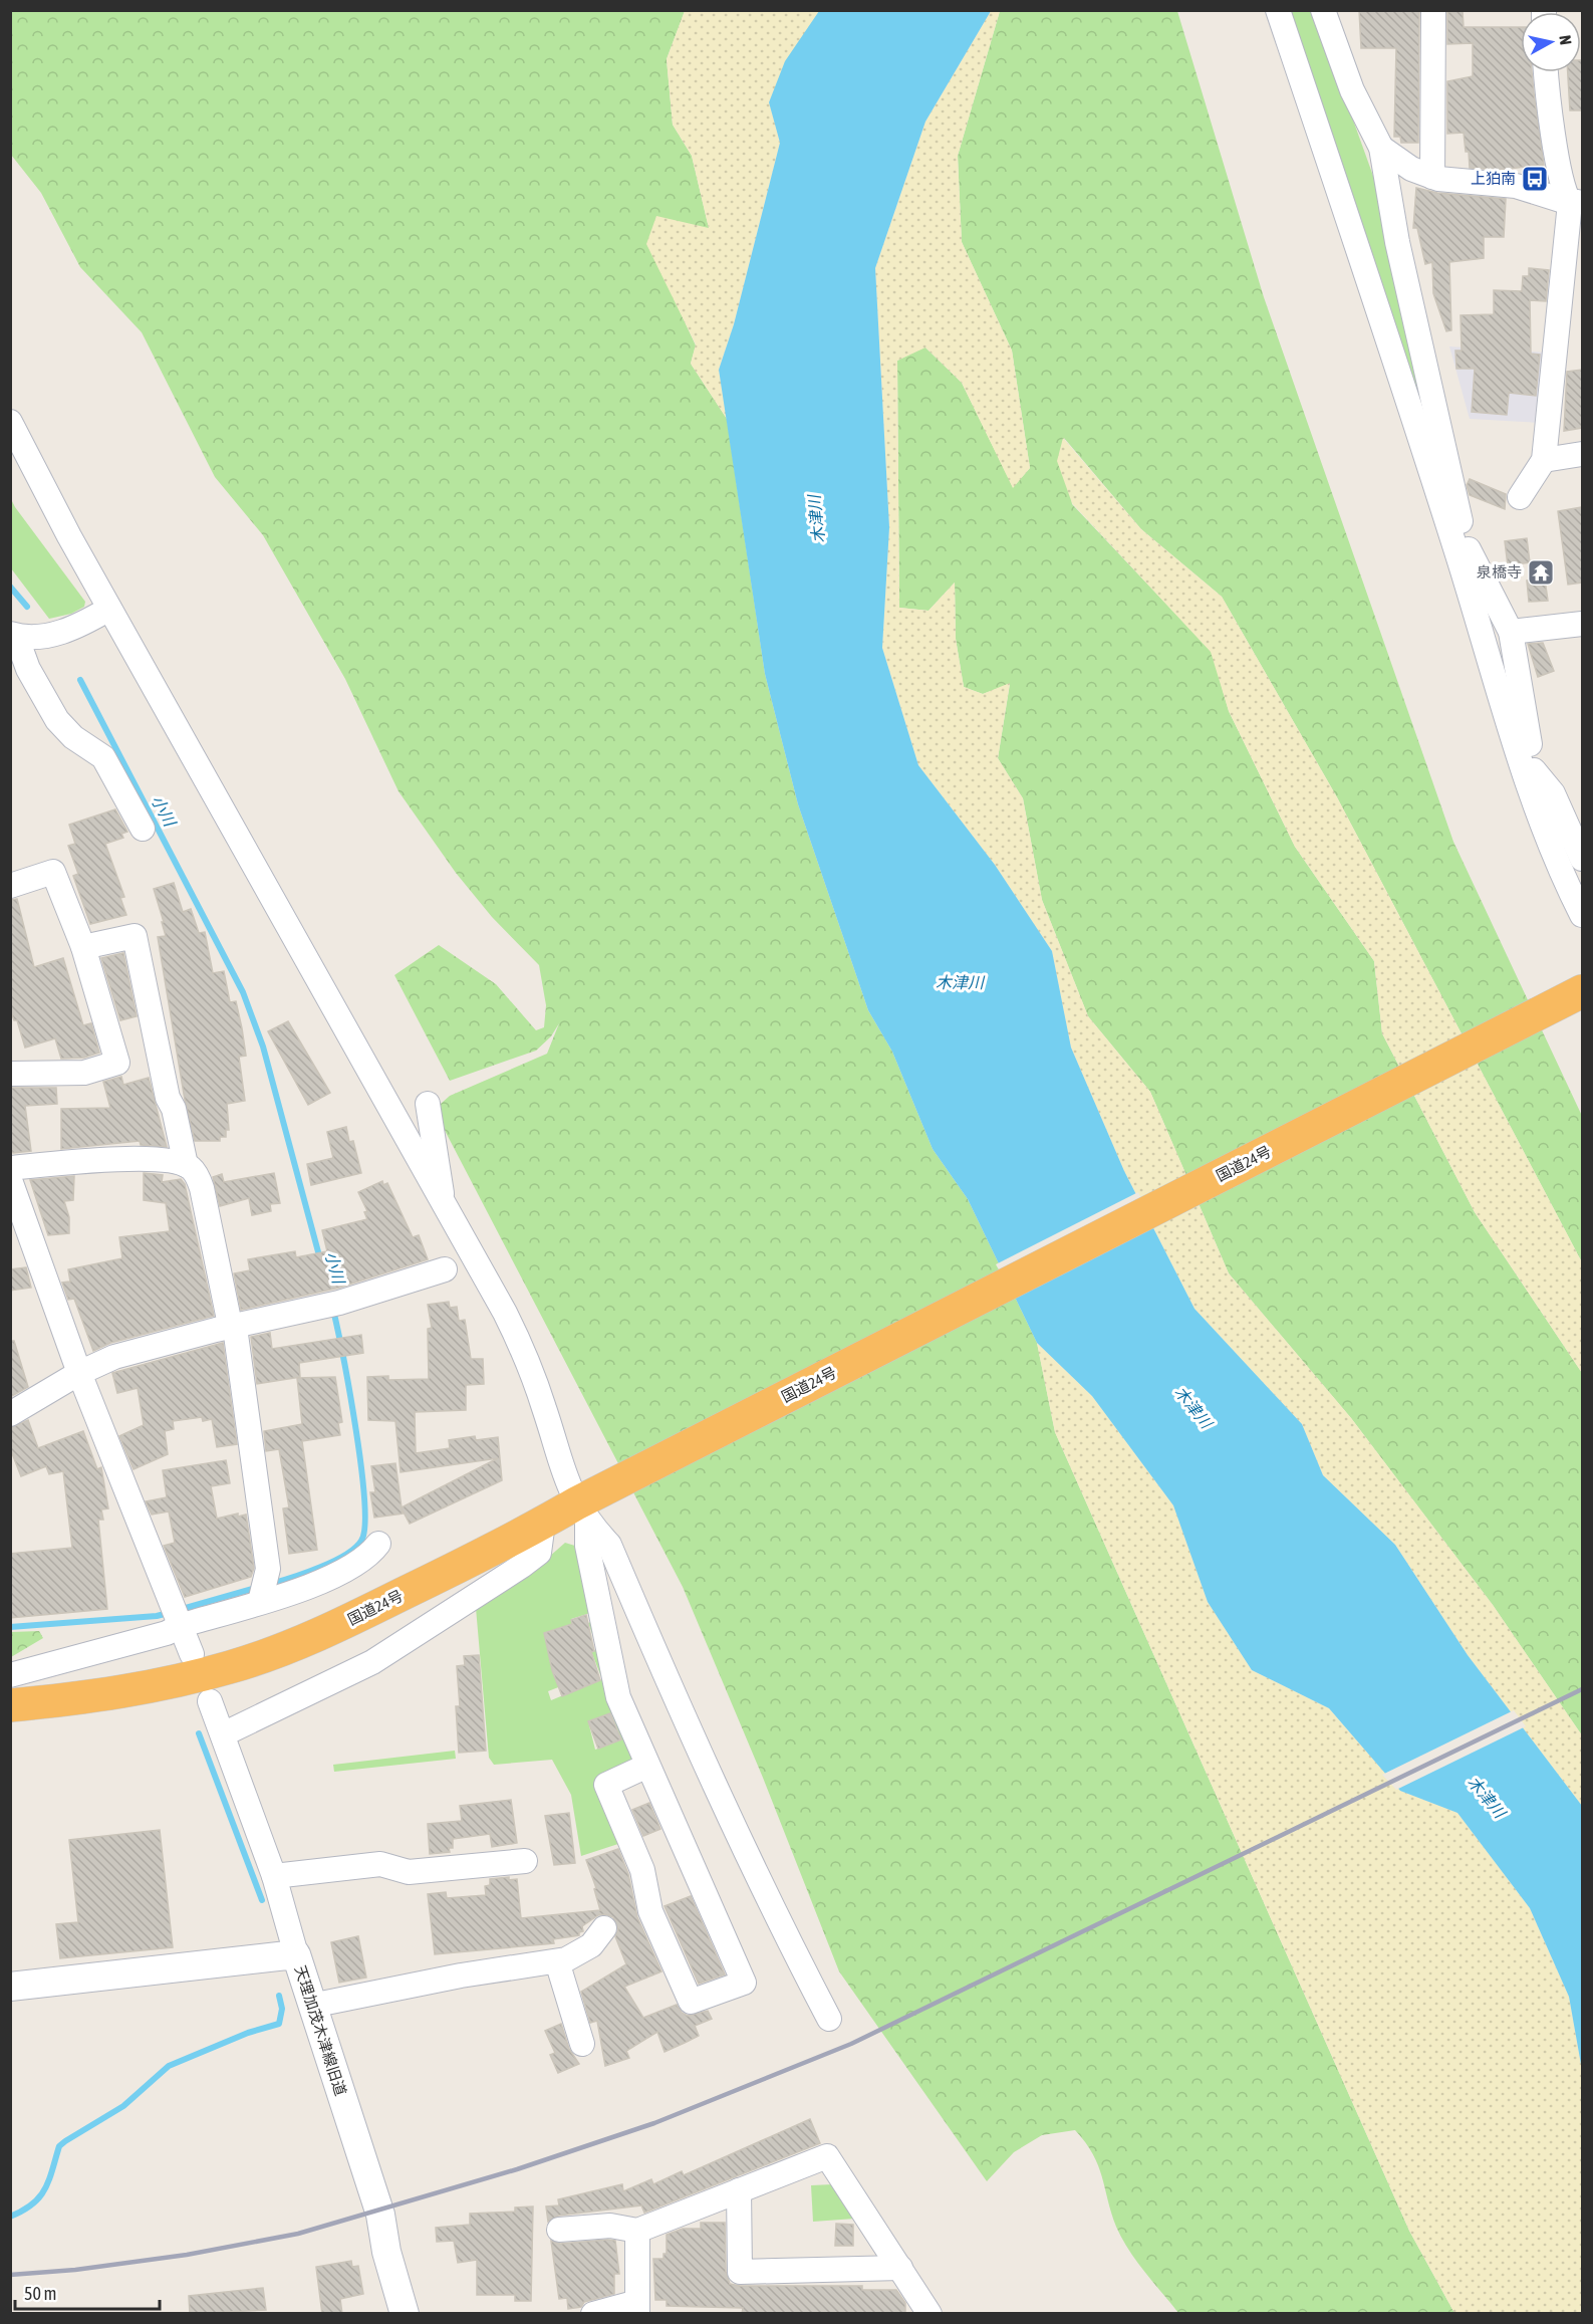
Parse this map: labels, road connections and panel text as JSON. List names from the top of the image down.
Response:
{
  "streets": {
    "highway": ["国道24号"],
    "street": ["天理加茂木津線旧道"]
  },
  "water": ["木津川", "小川"],
  "places": {
    "bus stop": ["上狛南"],
    "temple": ["泉橋寺"]
  },
  "scale_bar": "50 m",
  "north": "right"
}
